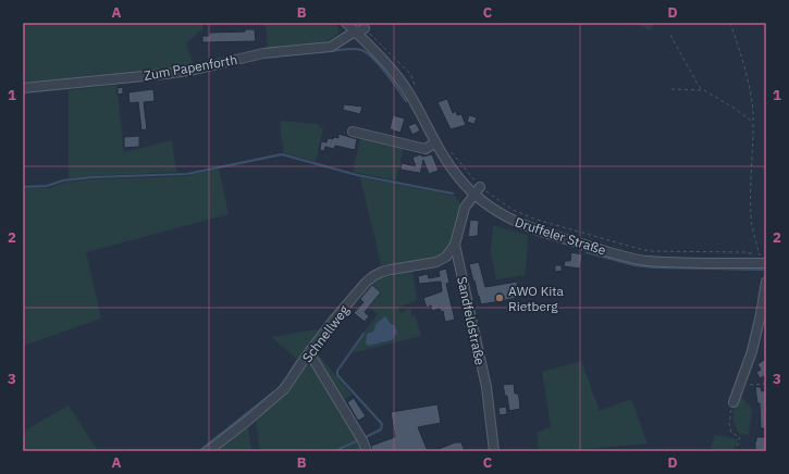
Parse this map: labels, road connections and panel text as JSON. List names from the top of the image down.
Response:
{
  "streets": {
    "street": [
      "Zum Papenforth",
      "Druffeler Straße",
      "Sandfeldstraße",
      "Schnellweg"
    ]
  },
  "crossings": [
    ["Zum Papenforth", "Druffeler Straße"],
    ["Druffeler Straße", "Sandfeldstraße"],
    ["Sandfeldstraße", "Schnellweg"]
  ],
  "places": ["AWO Kita Rietberg"],
  "grid": {
    "columns": [
      "A",
      "B",
      "C",
      "D"
    ],
    "rows": ["1", "2", "3"]
  }
}
